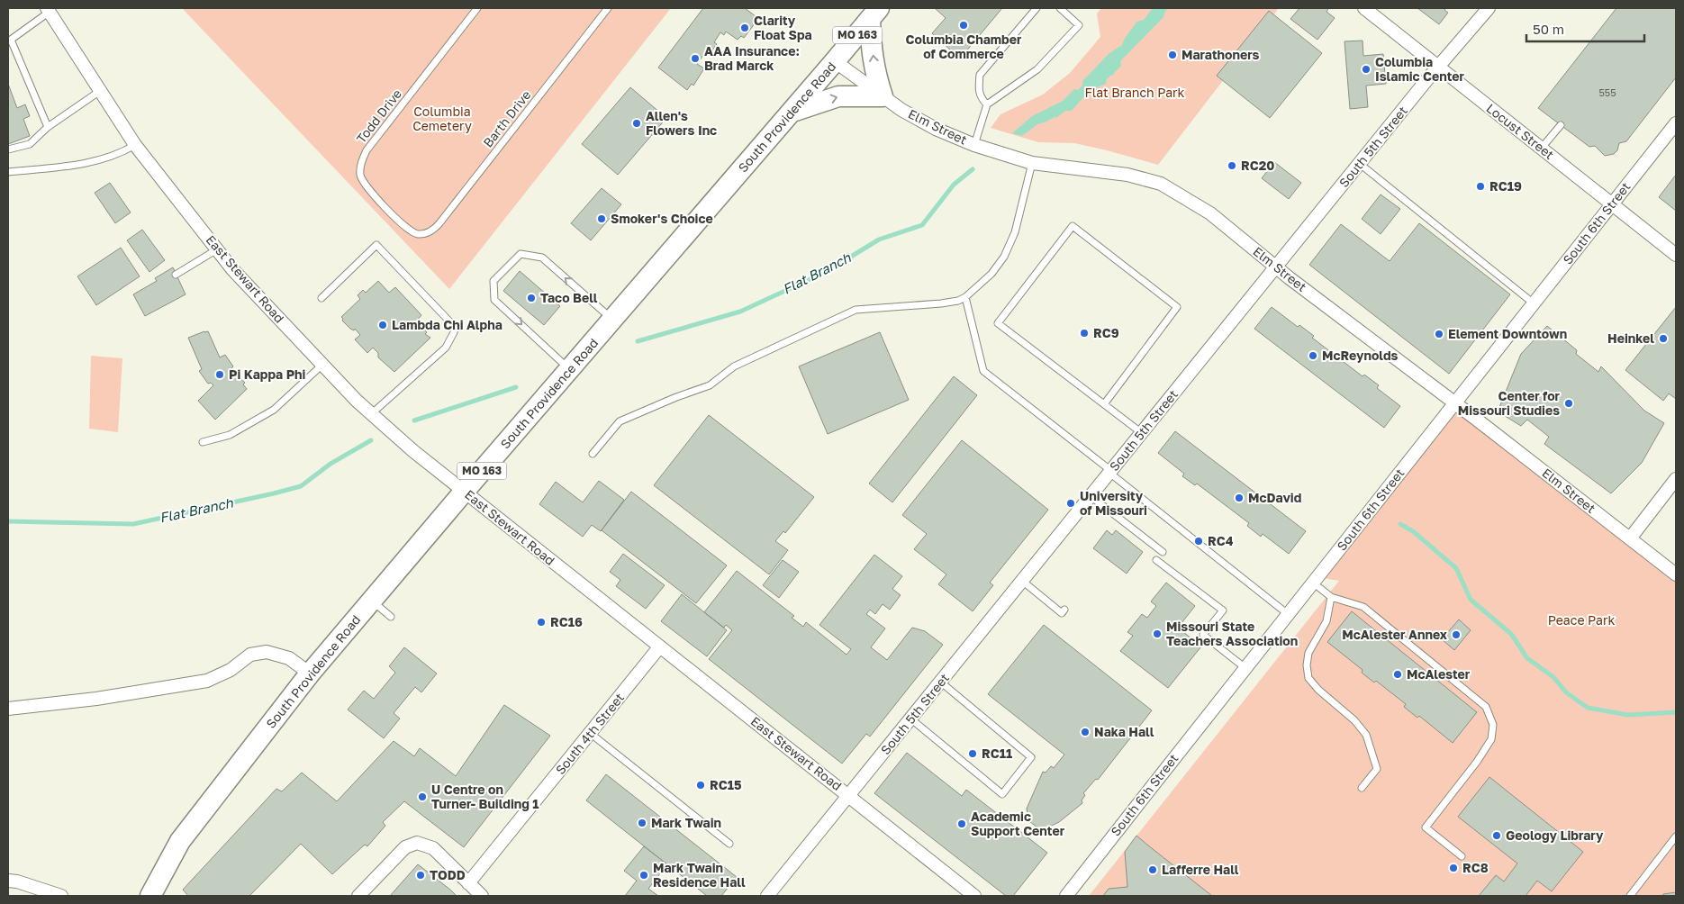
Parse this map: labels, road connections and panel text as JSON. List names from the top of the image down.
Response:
{
  "streets": {
    "main road": ["MO 163", "South Providence Road"],
    "street": [
      "Elm Street",
      "Locust Street",
      "South 5th Street",
      "South 6th Street",
      "East Stewart Road",
      "South 4th Street"
    ],
    "lane": ["Todd Drive", "Barth Drive"]
  },
  "crossings": [
    ["Todd Drive", "Barth Drive"],
    ["South Providence Road", "Elm Street"],
    ["South Providence Road", "East Stewart Road"],
    ["Elm Street", "South 5th Street"],
    ["Elm Street", "South 6th Street"],
    ["Locust Street", "South 5th Street"],
    ["Locust Street", "South 6th Street"],
    ["South 5th Street", "East Stewart Road"],
    ["East Stewart Road", "South 4th Street"]
  ],
  "water": ["Flat Branch"],
  "parks": ["Flat Branch Park", "Columbia Cemetery", "Peace Park"],
  "places": [
    "Columbia Chamber of Commerce",
    "Clarity Float Spa",
    "Marathoners",
    "AAA Insurance: Brad Marck",
    "Columbia Islamic Center",
    "Allen's Flowers Inc",
    "RC20",
    "RC19",
    "Smoker's Choice",
    "Taco Bell",
    "Lambda Chi Alpha",
    "RC9",
    "Element Downtown",
    "Heinkel",
    "McReynolds",
    "Pi Kappa Phi",
    "Center for Missouri Studies",
    "McDavid",
    "University of Missouri",
    "RC4",
    "RC16",
    "Missouri State Teachers Association",
    "McAlester Annex",
    "McAlester",
    "Naka Hall",
    "RC11",
    "RC15",
    "U Centre on Turner- Building 1",
    "Mark Twain",
    "Academic Support Center",
    "Geology Library",
    "RC8",
    "Lafferre Hall",
    "TODD",
    "Mark Twain Residence Hall"
  ],
  "house_numbers": ["555"],
  "scale_bar": "50 m"
}
